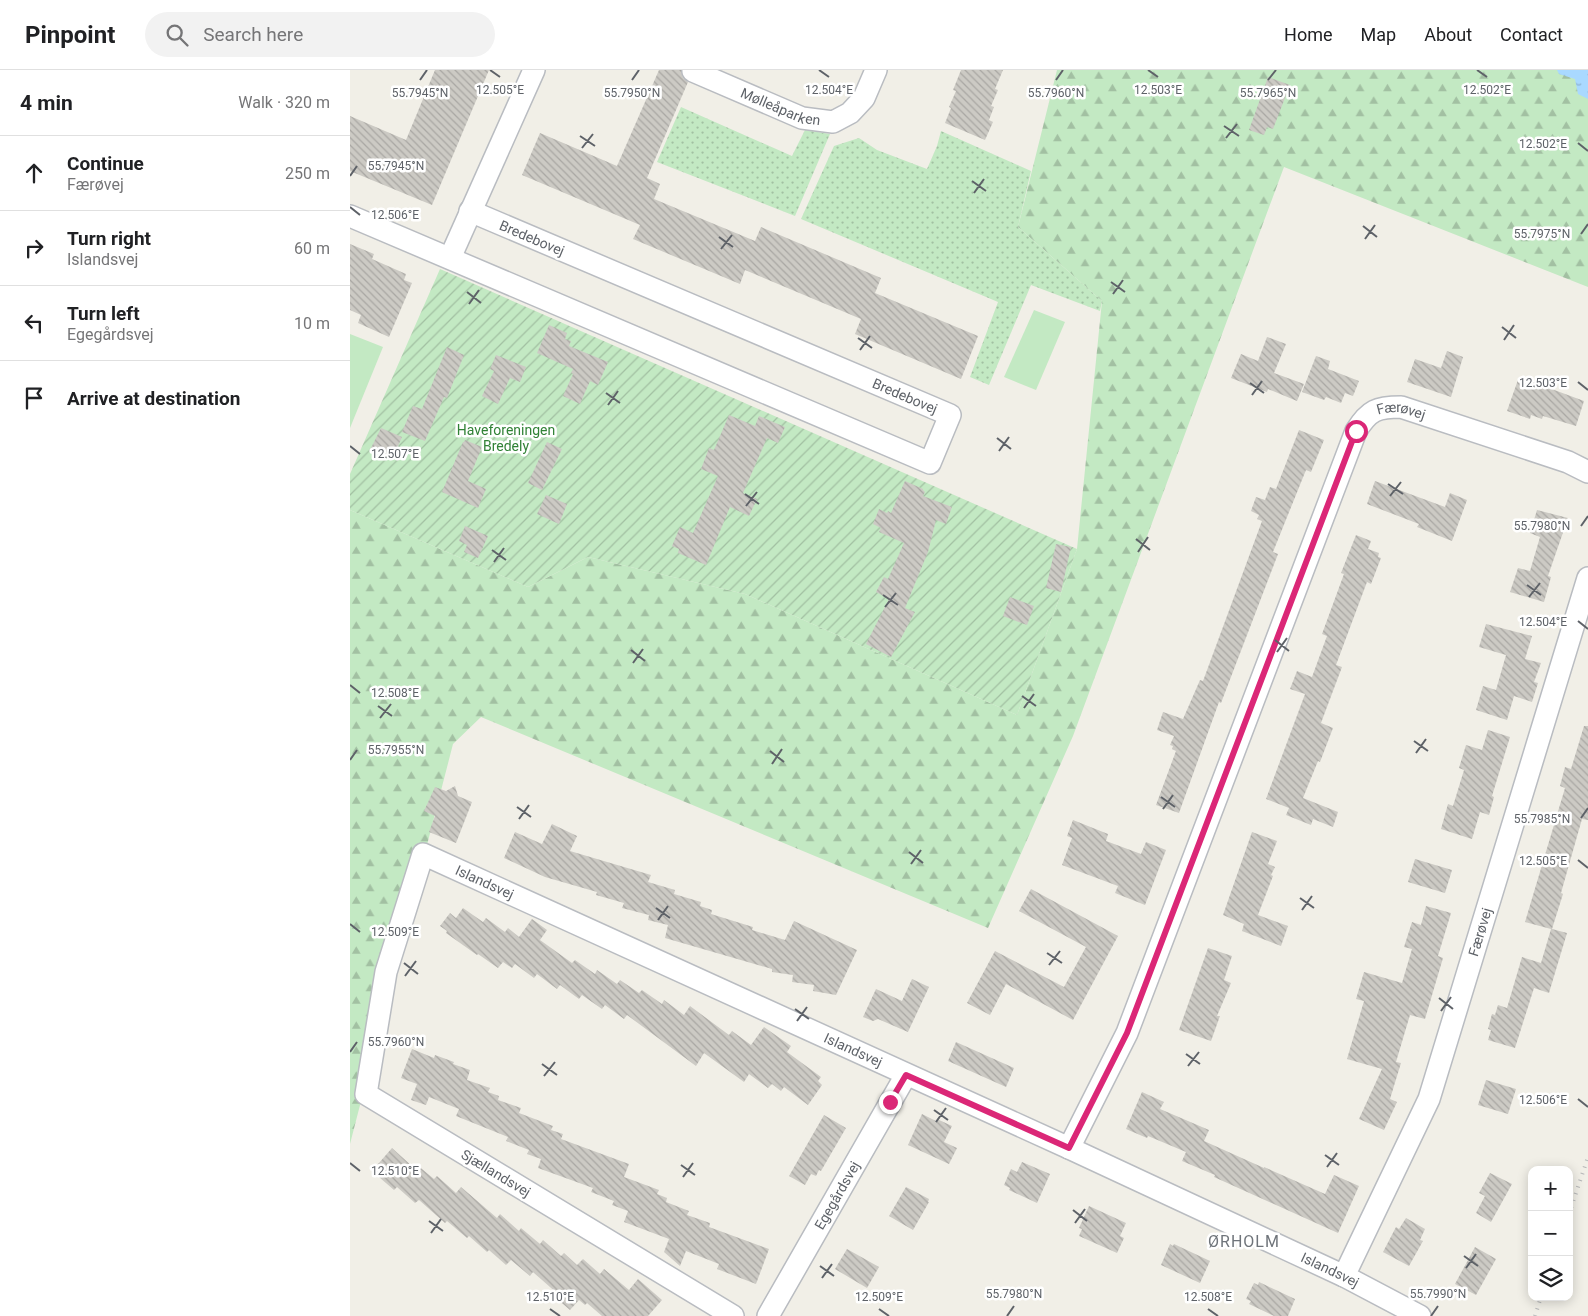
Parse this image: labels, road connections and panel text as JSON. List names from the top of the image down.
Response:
{
  "streets": {
    "street": [
      "Mølleåparken",
      "Bredebovej",
      "Færøvej",
      "Islandsvej",
      "Sjællandsvej",
      "Egegårdsvej"
    ]
  },
  "crossings": [
    ["Færøvej", "Islandsvej"],
    ["Islandsvej", "Sjællandsvej"],
    ["Islandsvej", "Egegårdsvej"]
  ],
  "districts": ["ØRHOLM"],
  "parks": ["Haveforeningen Bredely"],
  "page": {
    "header": "Pinpoint",
    "search": "Search here",
    "nav": [
      "Home",
      "Map",
      "About",
      "Contact"
    ],
    "heading": ["4 min", "Walk · 320 m"],
    "list": [
      ["Continue", "Færøvej", "250 m"],
      ["Turn right", "Islandsvej", "60 m"],
      ["Turn left", "Egegårdsvej", "10 m"],
      "Arrive at destination"
    ],
    "map_buttons": ["+", "−"]
  },
  "coordinates": [
    "12.504°E",
    "12.503°E",
    "12.505°E",
    "12.502°E",
    "55.7965°N",
    "55.7945°N",
    "55.7950°N",
    "55.7960°N",
    "12.506°E",
    "55.7975°N",
    "12.507°E",
    "55.7980°N",
    "12.508°E",
    "55.7955°N",
    "55.7985°N",
    "12.509°E",
    "12.510°E",
    "55.7990°N"
  ]
}
